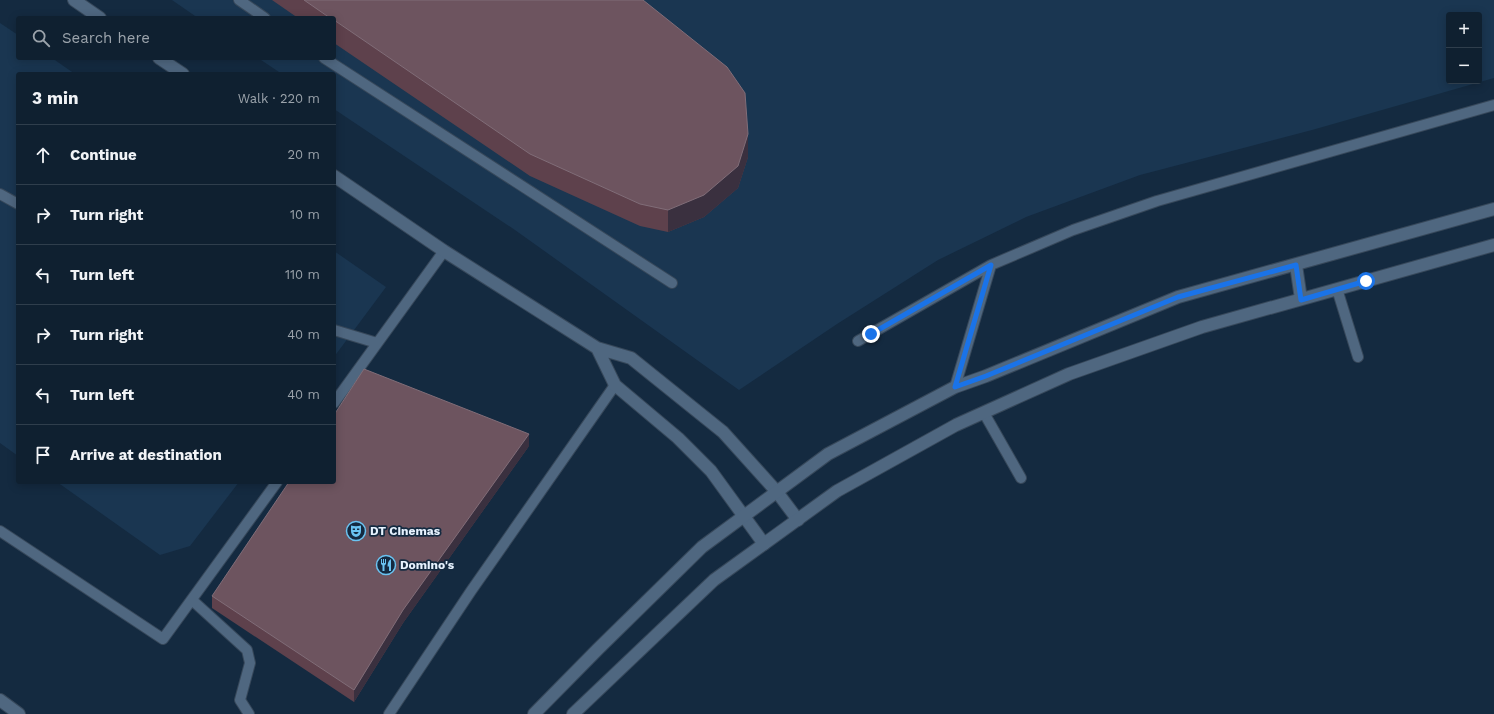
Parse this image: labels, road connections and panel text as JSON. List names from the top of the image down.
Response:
{
  "places": {
    "theatre": ["DT Cinemas"],
    "restaurant": ["Domino's"]
  },
  "page": {
    "map_buttons": ["+", "−"],
    "search": "Search here",
    "heading": ["3 min", "Walk · 220 m"],
    "list": [
      ["Continue", "20 m"],
      ["Turn right", "10 m"],
      ["Turn left", "110 m"],
      ["Turn right", "40 m"],
      ["Turn left", "40 m"],
      "Arrive at destination"
    ]
  }
}
